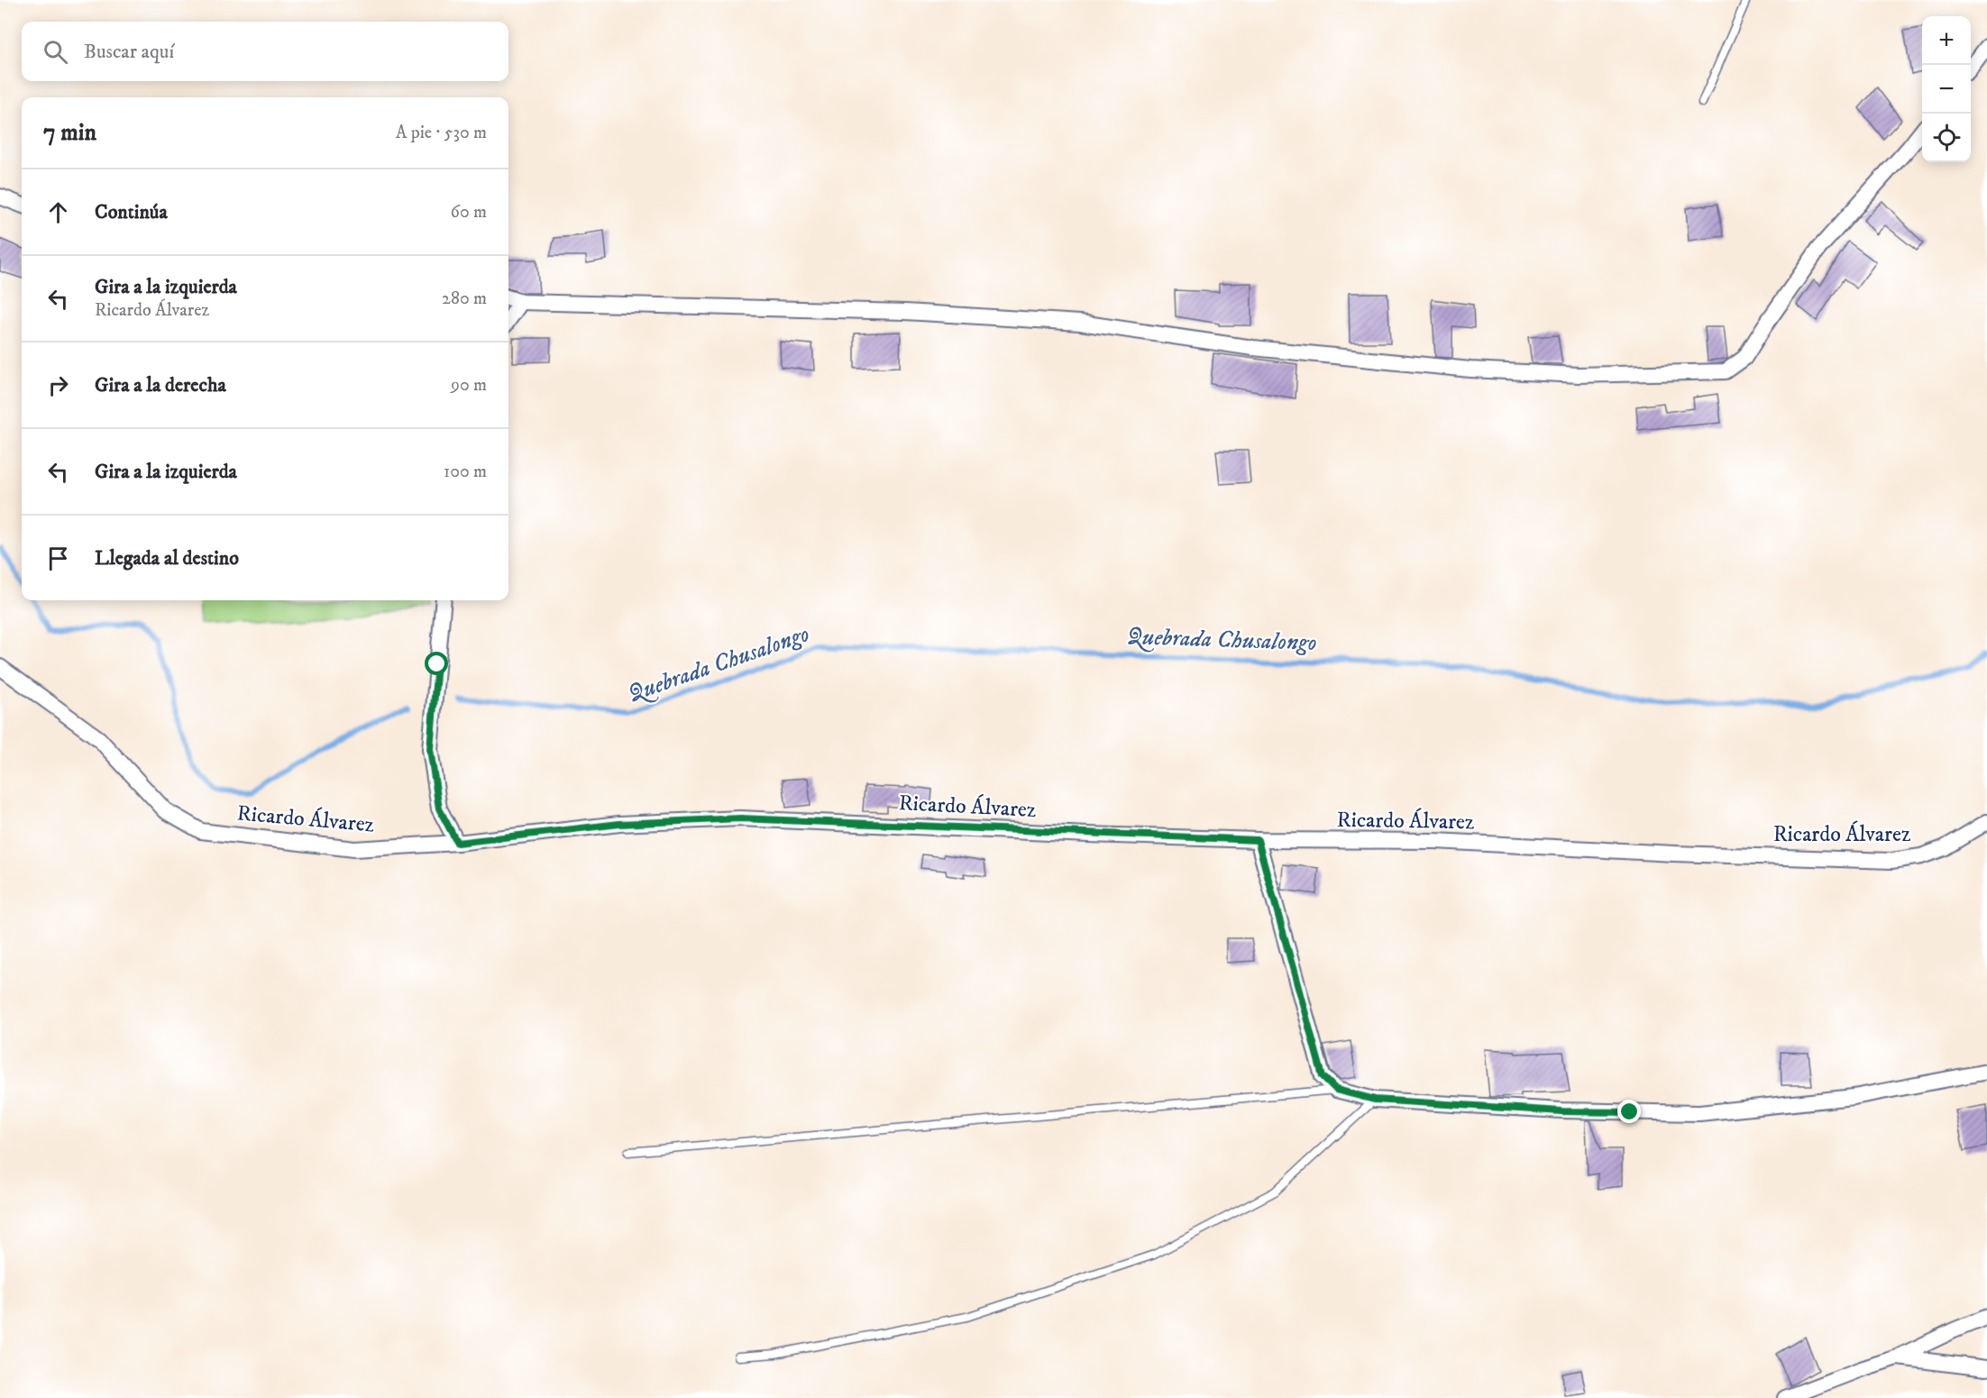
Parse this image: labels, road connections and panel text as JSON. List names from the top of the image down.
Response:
{
  "streets": {
    "street": ["Ricardo Álvarez"]
  },
  "water": ["Quebrada Chusalongo"],
  "page": {
    "map_buttons": ["+", "−"],
    "search": "Buscar aquí",
    "heading": ["7 min", "A pie · 530 m"],
    "list": [
      ["Continúa", "60 m"],
      ["Gira a la izquierda", "Ricardo Álvarez", "280 m"],
      ["Gira a la derecha", "90 m"],
      ["Gira a la izquierda", "100 m"],
      "Llegada al destino"
    ]
  }
}
